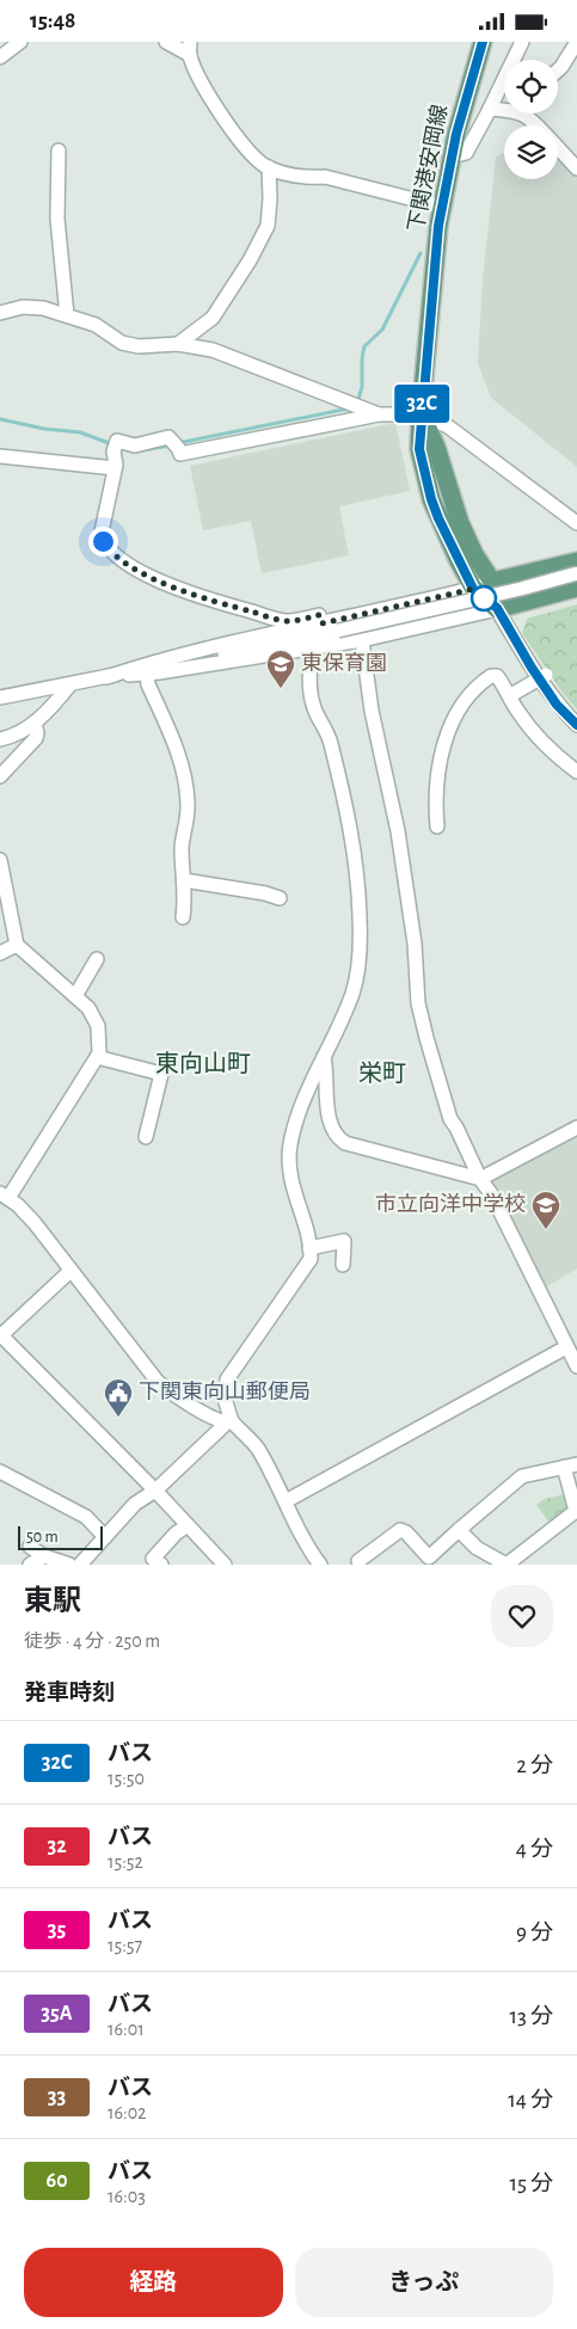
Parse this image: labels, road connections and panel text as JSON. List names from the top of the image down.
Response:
{
  "streets": {
    "main road": ["下関港安岡線"]
  },
  "districts": ["東向山町", "栄町"],
  "places": {
    "school or university": ["東保育園", "市立向洋中学校"],
    "public building": ["下関東向山郵便局"]
  },
  "lines": ["bus line 32C"],
  "scale_bar": "50 m",
  "page": {
    "status": "15:48",
    "on_map": "32C",
    "scale": "50 m",
    "heading": [
      ["東駅", "徒歩 · 4 分 · 250 m"],
      "発車時刻"
    ],
    "list": [
      {
        "mark": "32C",
        "name": "バス",
        "note": "15:50",
        "value": "2 分"
      },
      {
        "mark": "32",
        "name": "バス",
        "note": "15:52",
        "value": "4 分"
      },
      {
        "mark": "35",
        "name": "バス",
        "note": "15:57",
        "value": "9 分"
      },
      {
        "mark": "35A",
        "name": "バス",
        "note": "16:01",
        "value": "13 分"
      },
      {
        "mark": "33",
        "name": "バス",
        "note": "16:02",
        "value": "14 分"
      },
      {
        "mark": "60",
        "name": "バス",
        "note": "16:03",
        "value": "15 分"
      }
    ],
    "buttons": ["経路", "きっぷ"]
  }
}
